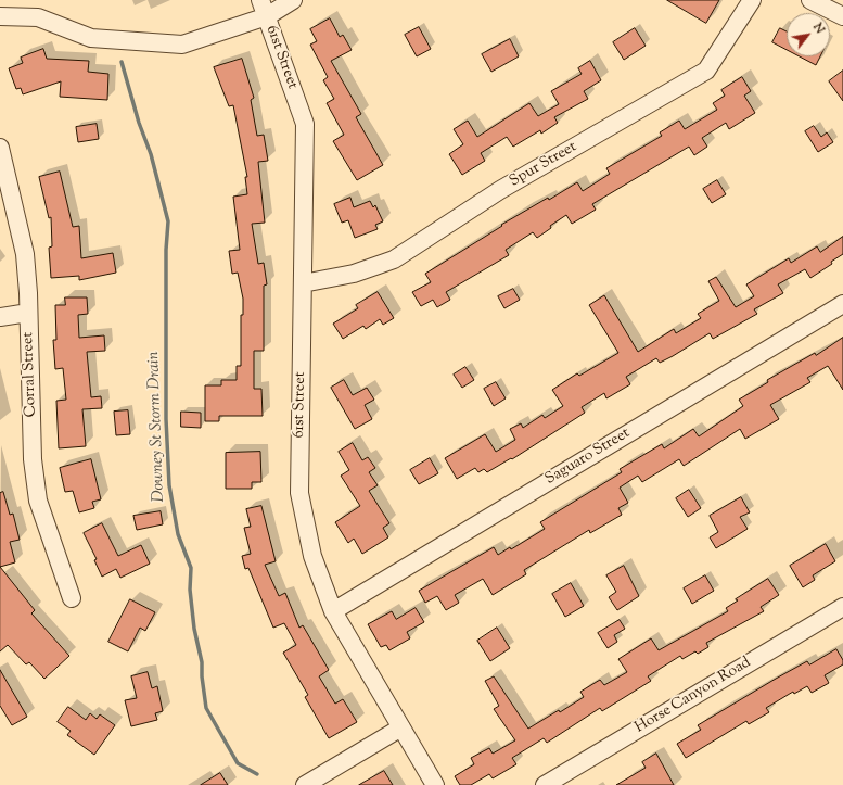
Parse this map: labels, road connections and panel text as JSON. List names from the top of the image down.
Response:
{
  "streets": {
    "street": [
      "61st Street",
      "Spur Street",
      "Corral Street",
      "Saguaro Street",
      "Horse Canyon Road"
    ]
  },
  "crossings": [
    ["61st Street", "Spur Street"],
    ["61st Street", "Saguaro Street"]
  ],
  "water": ["Downey St Storm Drain"],
  "north": "top right"
}
